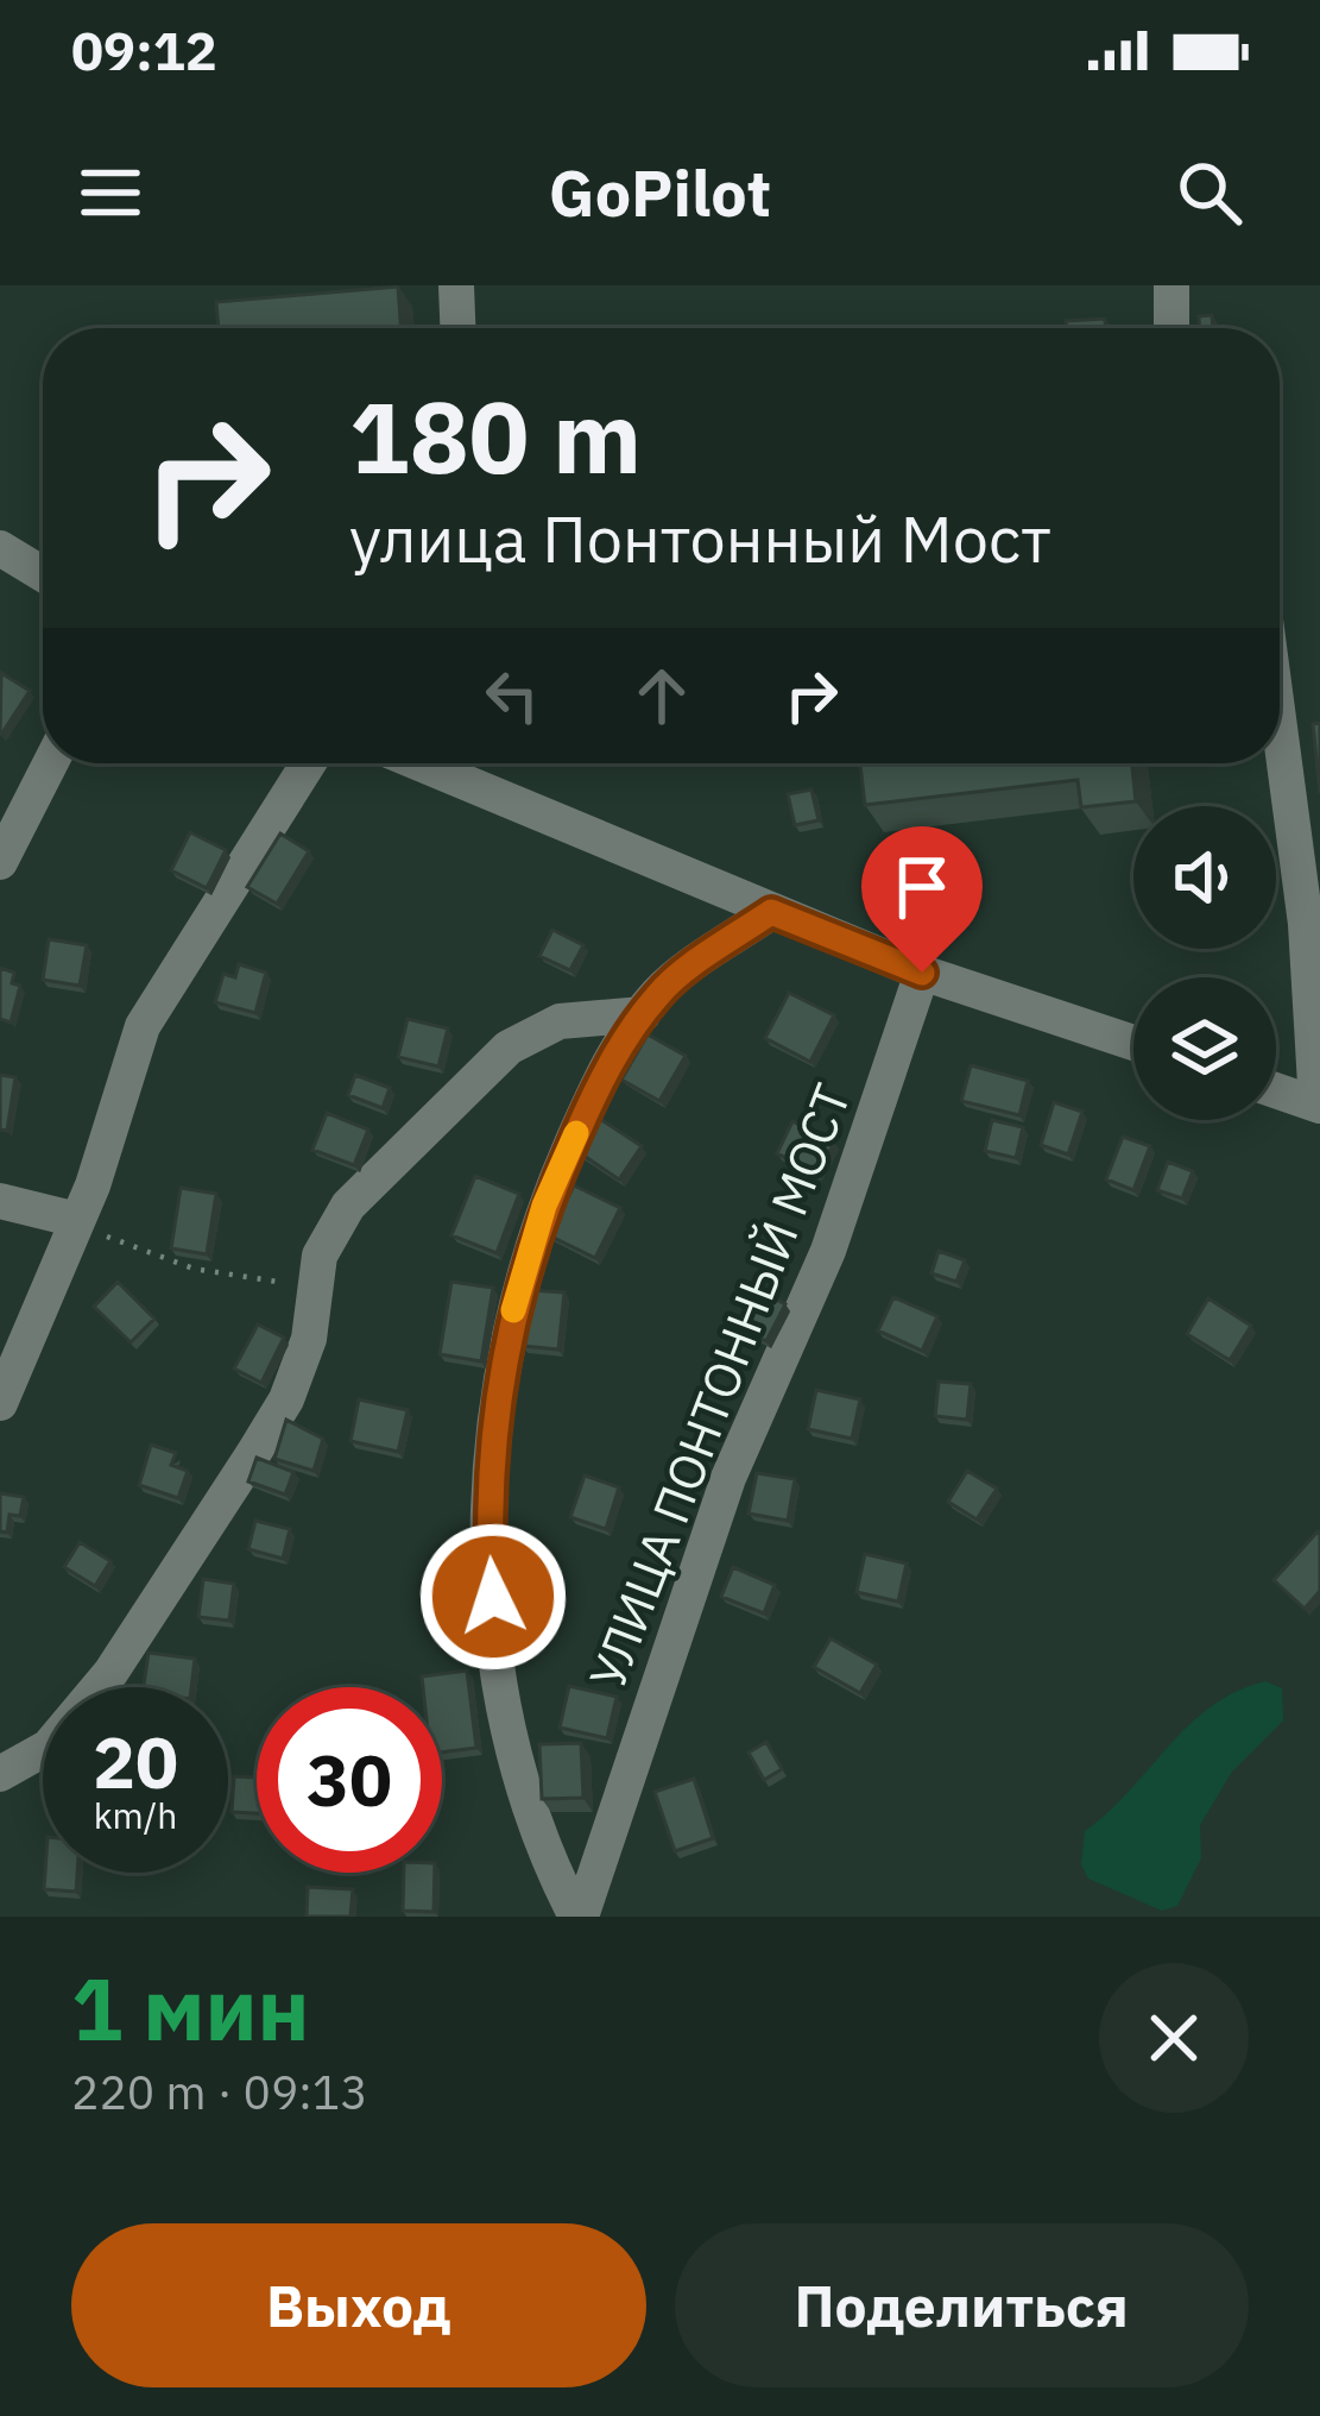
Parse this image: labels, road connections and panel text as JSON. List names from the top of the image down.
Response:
{
  "streets": {
    "street": ["УЛИЦА ПОНТОННЫЙ МОСТ"]
  },
  "page": {
    "status": "09:12",
    "header": "GoPilot",
    "turn": ["180 m", "улица Понтонный Мост"],
    "speed": "20 km/h",
    "limit": "30",
    "heading": ["1 мин", "220 m · 09:13"],
    "buttons": ["Выход", "Поделиться"]
  }
}
